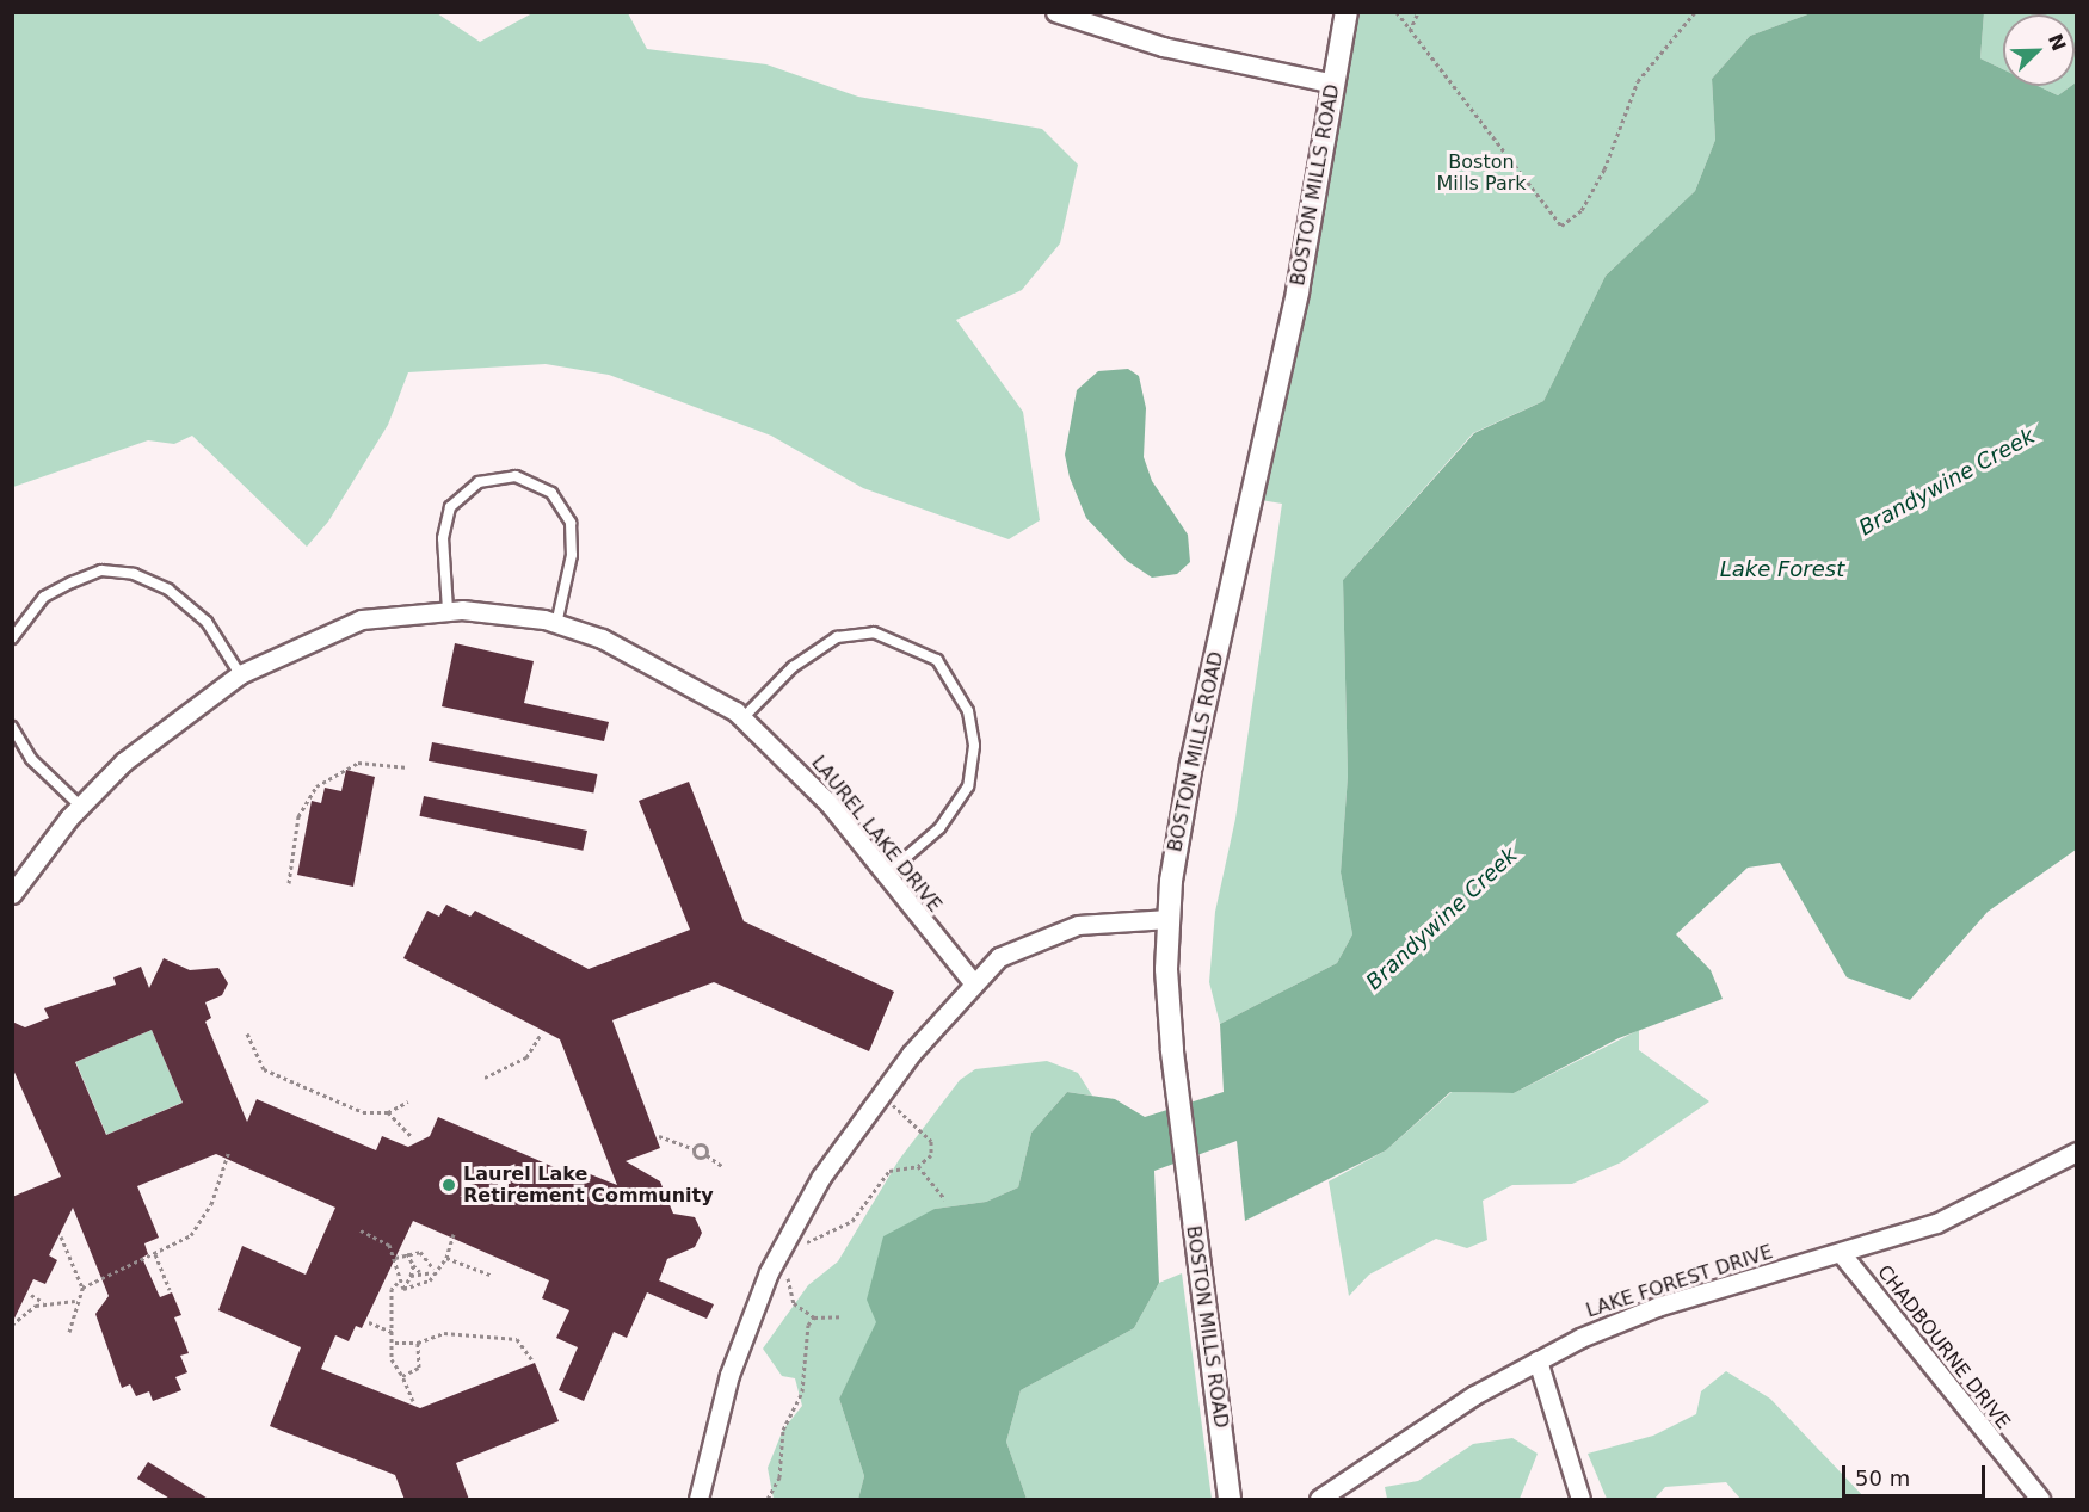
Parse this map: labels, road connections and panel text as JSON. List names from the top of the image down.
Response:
{
  "streets": {
    "street": [
      "BOSTON MILLS ROAD",
      "LAUREL LAKE DRIVE",
      "LAKE FOREST DRIVE",
      "CHADBOURNE DRIVE"
    ]
  },
  "crossings": [
    ["LAKE FOREST DRIVE", "CHADBOURNE DRIVE"]
  ],
  "water": ["Brandywine Creek", "Lake Forest"],
  "parks": ["Boston Mills Park"],
  "places": ["Laurel Lake Retirement Community"],
  "scale_bar": "50 m",
  "north": "top right"
}
